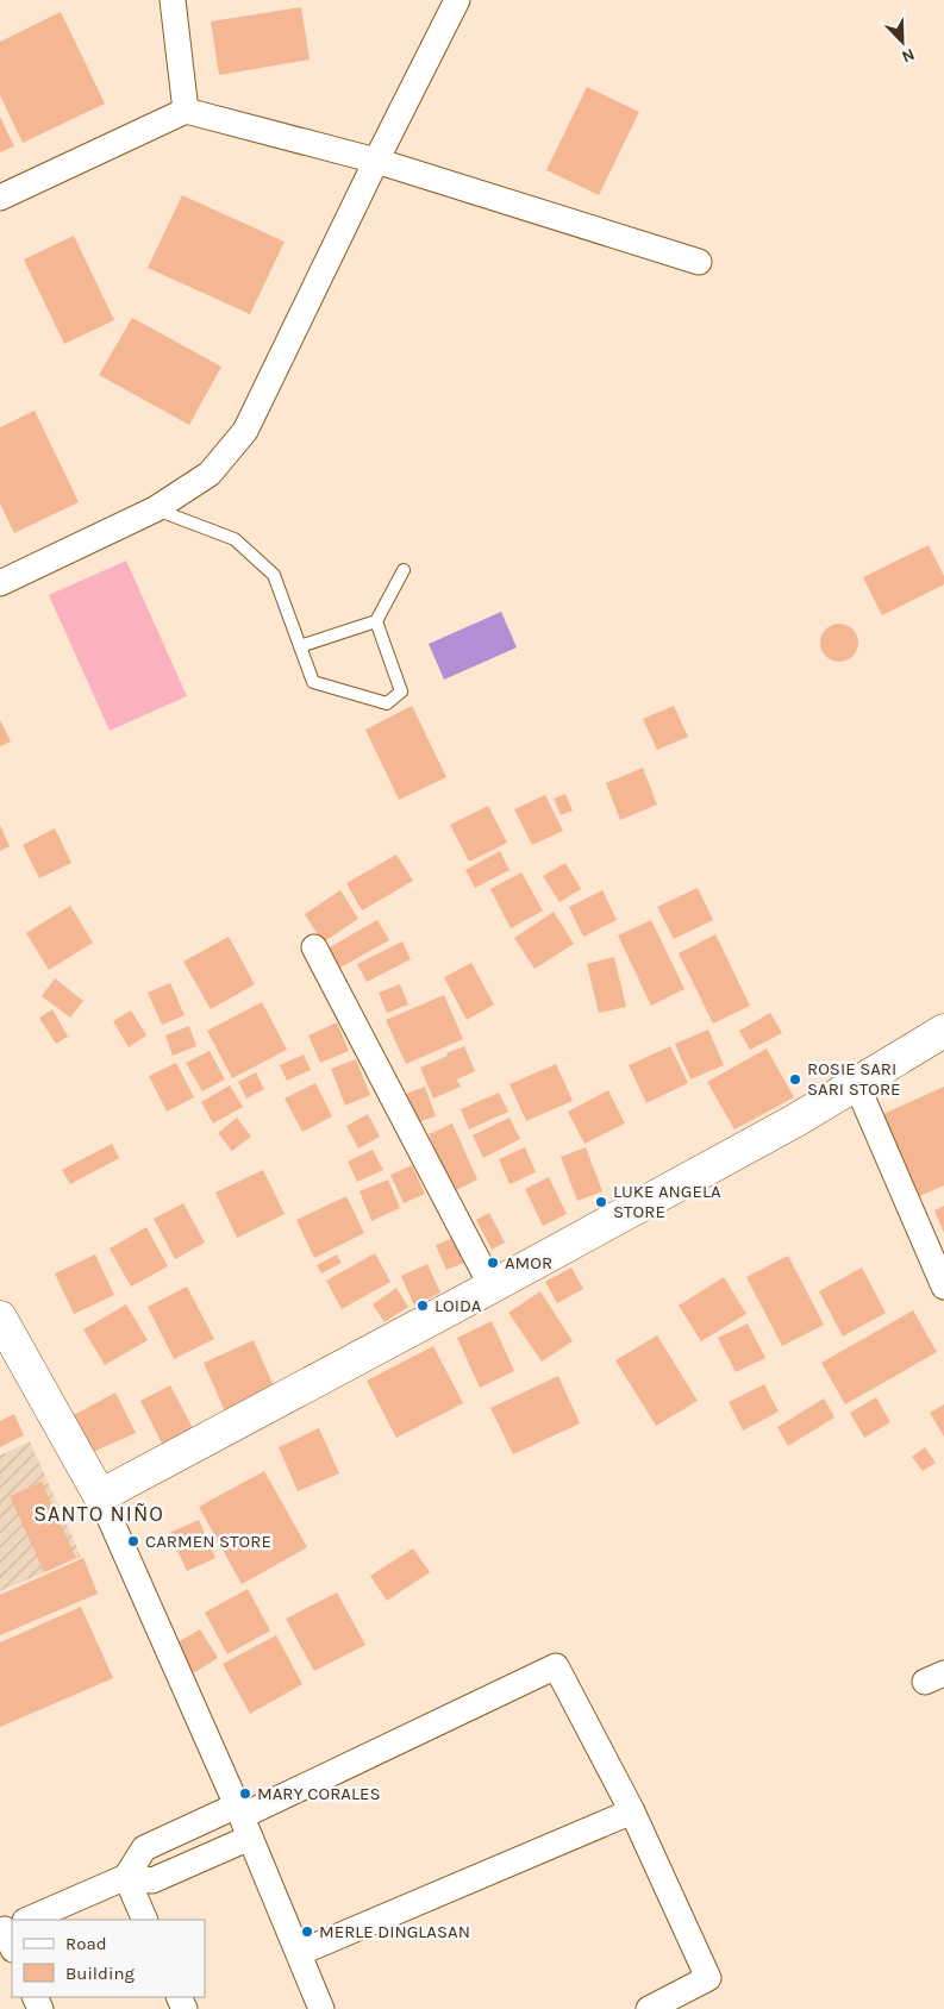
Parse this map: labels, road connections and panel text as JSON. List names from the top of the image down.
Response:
{
  "districts": ["SANTO NIÑO"],
  "places": [
    "ROSIE SARI SARI STORE",
    "LUKE ANGELA STORE",
    "AMOR",
    "LOIDA",
    "CARMEN STORE",
    "MARY CORALES",
    "MERLE DINGLASAN"
  ],
  "legend": ["Road", "Building"],
  "north": "bottom right"
}
